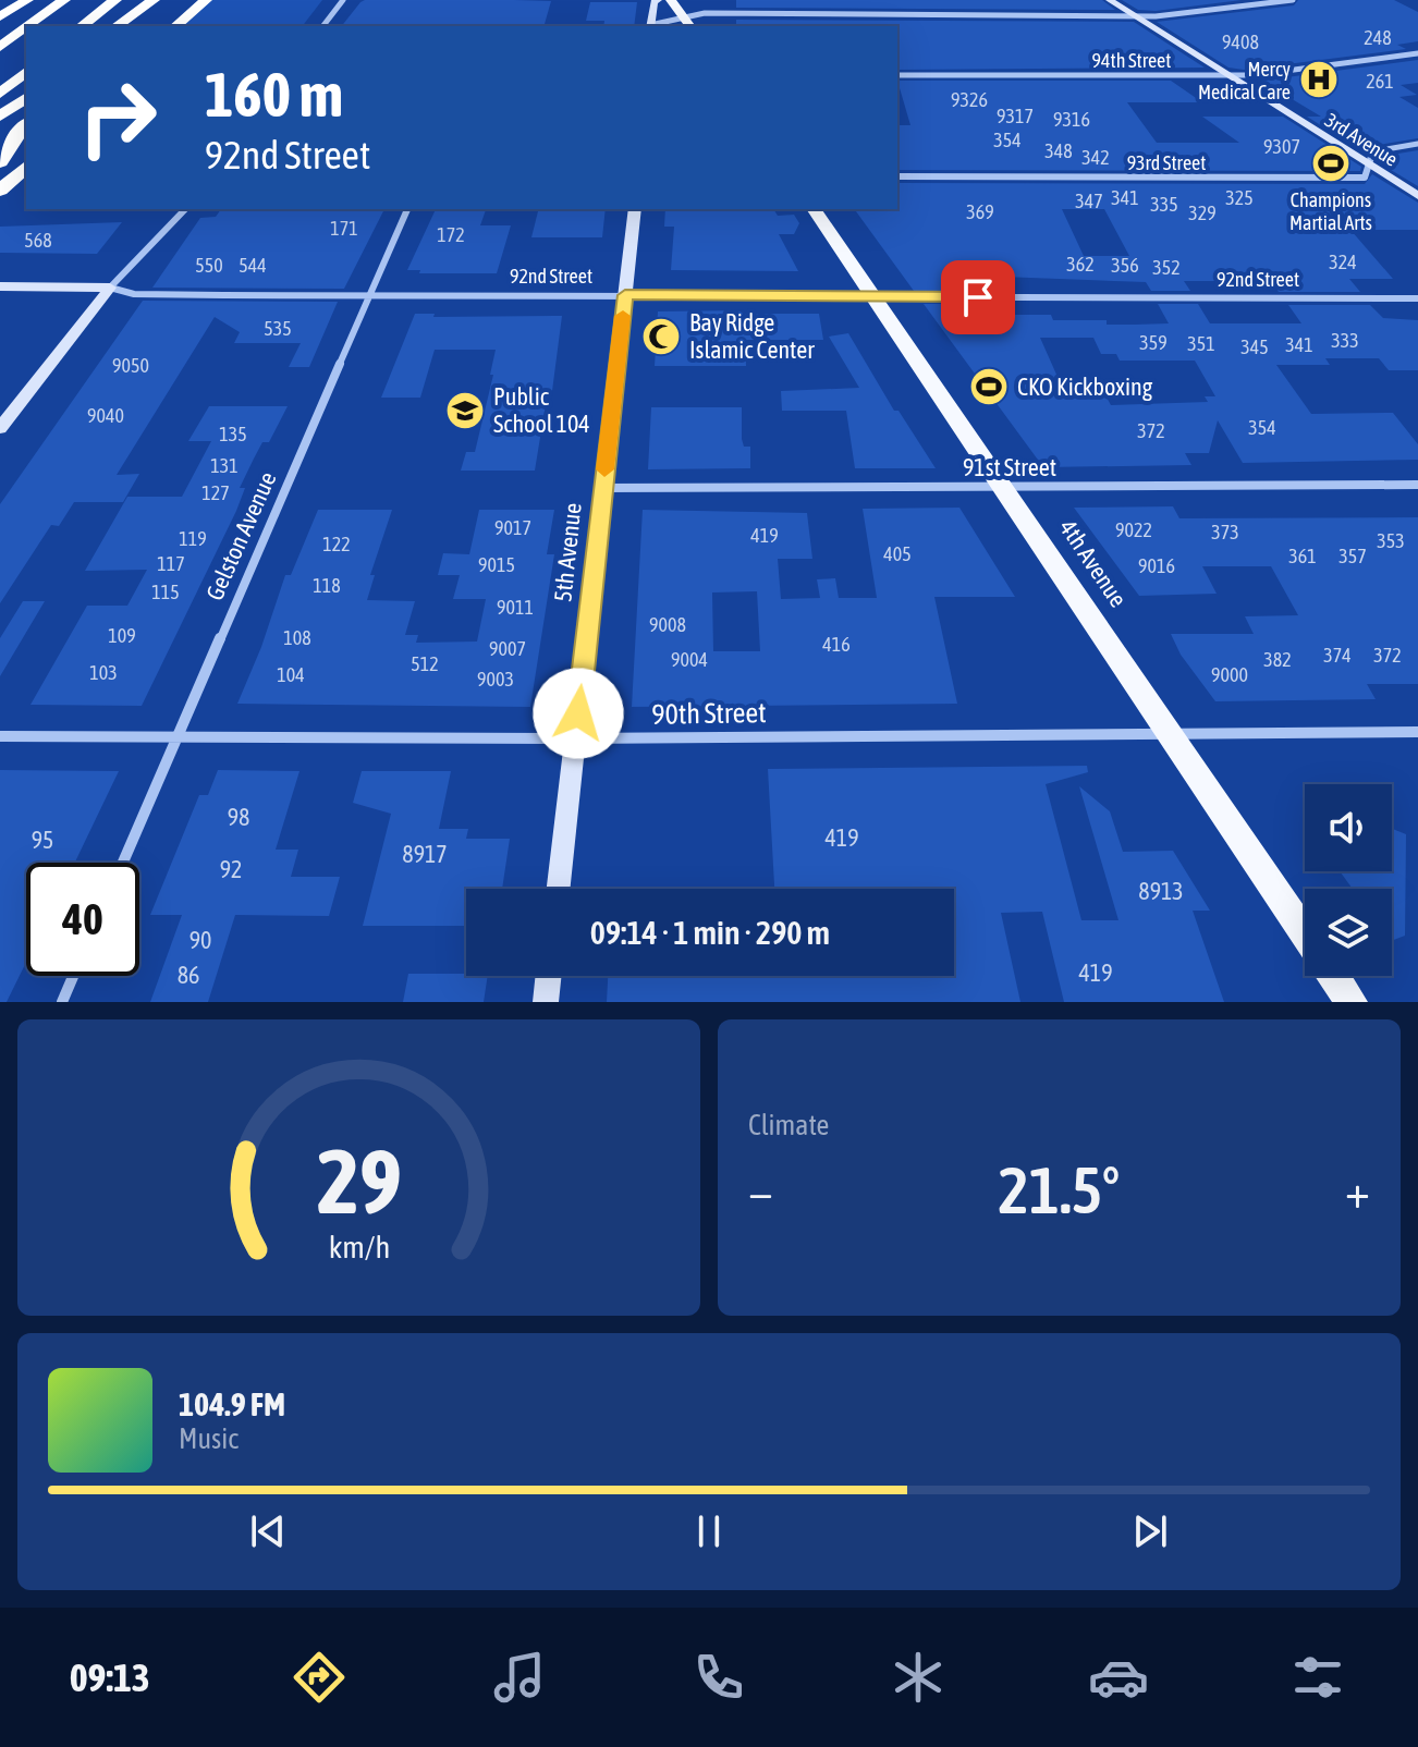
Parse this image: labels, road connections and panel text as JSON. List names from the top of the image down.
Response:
{
  "streets": {
    "main road": ["4th Avenue"],
    "street": [
      "94th Street",
      "3rd Avenue",
      "93rd Street",
      "92nd Street",
      "91st Street",
      "Gelston Avenue",
      "5th Avenue",
      "90th Street"
    ]
  },
  "crossings": [
    ["94th Street", "3rd Avenue"],
    ["3rd Avenue", "93rd Street"],
    ["92nd Street", "Gelston Avenue"],
    ["92nd Street", "5th Avenue"],
    ["92nd Street", "4th Avenue"],
    ["91st Street", "5th Avenue"],
    ["91st Street", "4th Avenue"],
    ["Gelston Avenue", "90th Street"],
    ["5th Avenue", "90th Street"],
    ["4th Avenue", "90th Street"]
  ],
  "places": {
    "hospital": ["Mercy Medical Care"],
    "sports": ["Champions Martial Arts", "CKO Kickboxing"],
    "mosque": ["Bay Ridge Islamic Center"],
    "school or university": ["Public School 104"]
  },
  "house_numbers": [
    "248",
    "9408",
    "261",
    "9326",
    "9317",
    "9316",
    "354",
    "9307",
    "348",
    "342",
    "341",
    "325",
    "347",
    "335",
    "369",
    "329",
    "171",
    "172",
    "568",
    "324",
    "362",
    "550",
    "544",
    "356",
    "352",
    "535",
    "333",
    "359",
    "351",
    "341",
    "345",
    "9050",
    "9040",
    "354",
    "372",
    "135",
    "131",
    "127",
    "9017",
    "9022",
    "373",
    "419",
    "119",
    "353",
    "122",
    "405",
    "361",
    "357",
    "117",
    "9015",
    "9016",
    "118",
    "115",
    "9011",
    "9008",
    "109",
    "108",
    "416",
    "9007",
    "374",
    "372",
    "9004",
    "382",
    "512",
    "103",
    "104",
    "9000",
    "9003",
    "98",
    "419",
    "95",
    "8917",
    "92",
    "8913",
    "90",
    "419",
    "86"
  ],
  "page": {
    "turn": ["160 m", "92nd Street"],
    "limit": "40",
    "trip": "09:14 · 1 min · 290 m",
    "tile": "Climate",
    "heat": ["−", "21.5°", "+"],
    "song": ["104.9 FM", "Music"],
    "tabs": "09:13",
    "gauge": ["29", "km/h"]
  }
}
